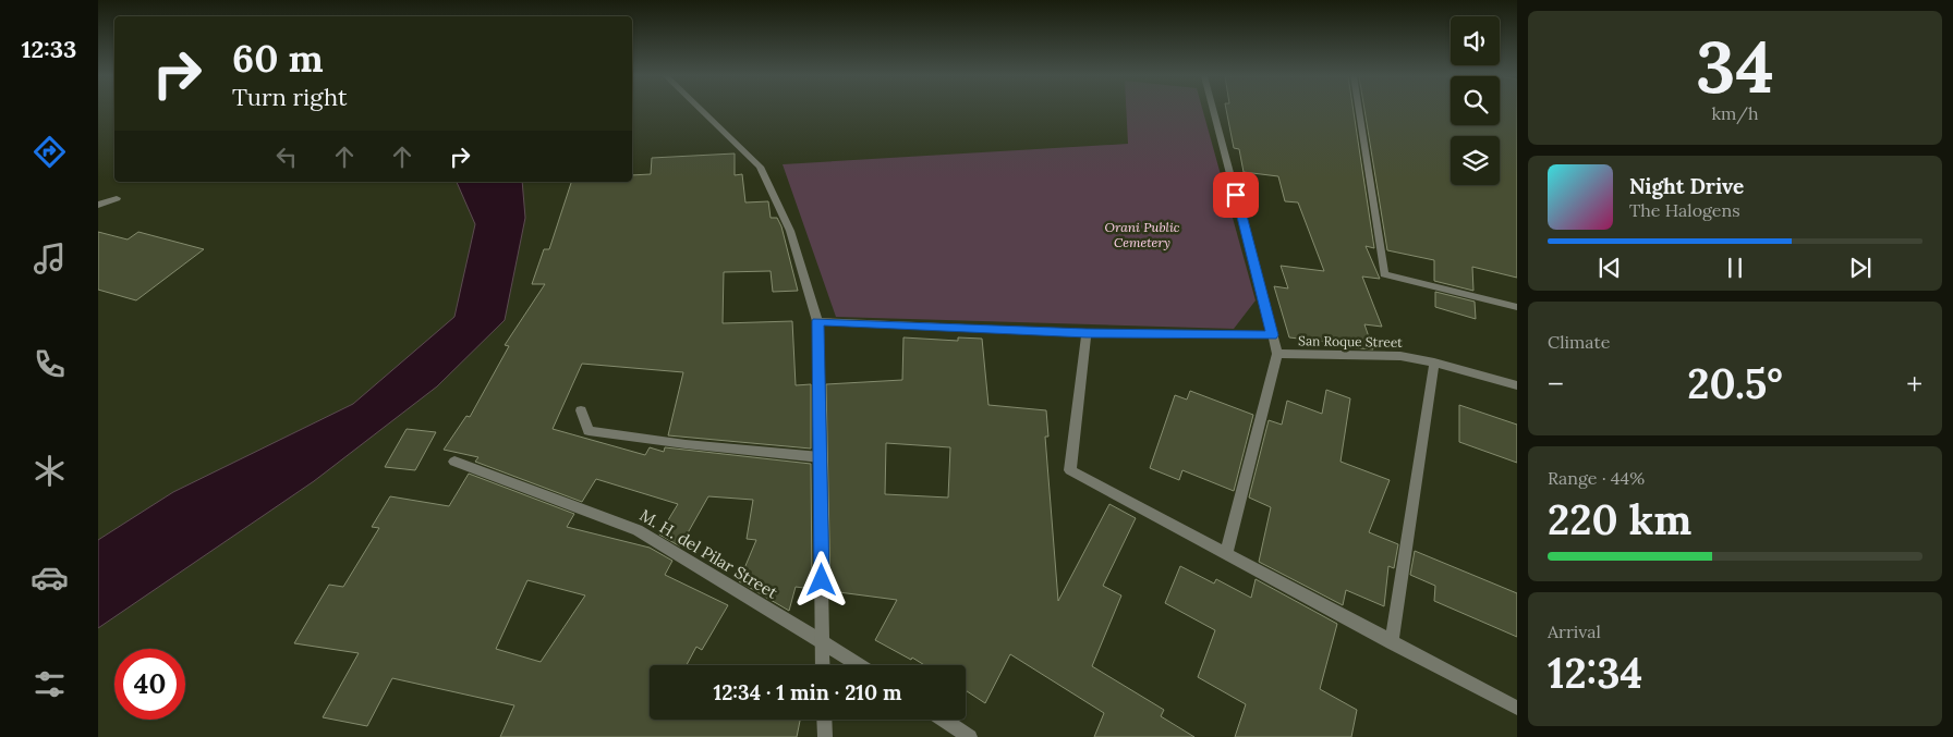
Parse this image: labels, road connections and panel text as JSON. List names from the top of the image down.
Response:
{
  "streets": {
    "street": ["San Roque Street", "M. H. del Pilar Street"]
  },
  "parks": ["Orani Public Cemetery"],
  "page": {
    "tabs": "12:33",
    "tile": [
      ["34", "km/h"],
      "Climate",
      ["Range · 44%", "220 km"],
      ["Arrival", "12:34"]
    ],
    "turn": ["60 m", "Turn right"],
    "song": ["Night Drive", "The Halogens"],
    "heat": ["−", "20.5°", "+"],
    "limit": "40",
    "trip": "12:34 · 1 min · 210 m"
  }
}
